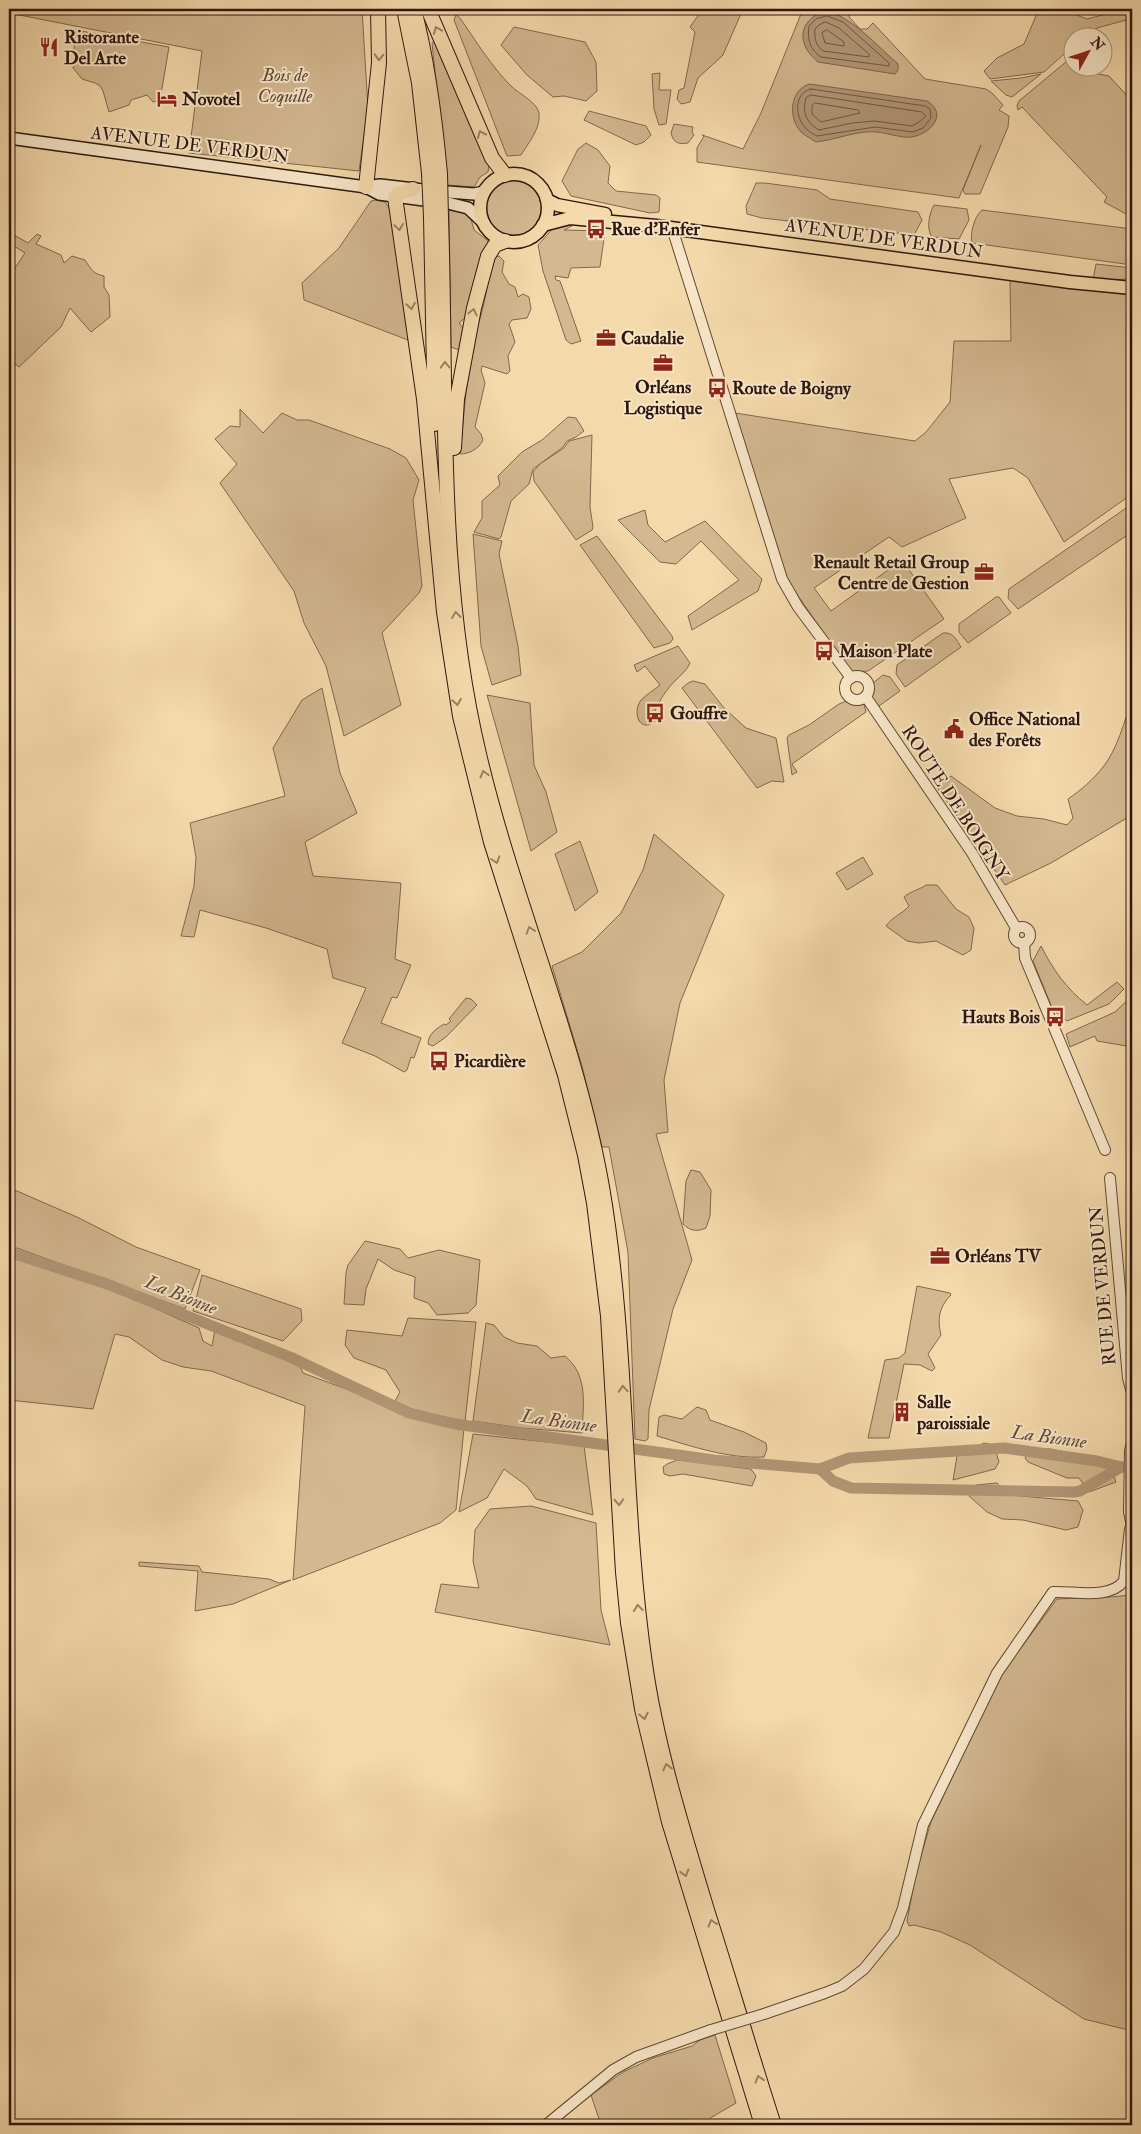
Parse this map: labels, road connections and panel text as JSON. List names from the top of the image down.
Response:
{
  "streets": {
    "main road": ["AVENUE DE VERDUN"],
    "street": ["ROUTE DE BOIGNY", "RUE DE VERDUN"]
  },
  "water": ["La Bionne"],
  "parks": ["Bois de Coquille"],
  "places": {
    "restaurant": ["Ristorante Del Arte"],
    "hotel": ["Novotel"],
    "bus stop": [
      "Rue d'Enfer",
      "Route de Boigny",
      "Maison Plate",
      "Gouffre",
      "Hauts Bois",
      "Picardière"
    ],
    "office": [
      "Caudalie",
      "Orléans Logistique",
      "Renault Retail Group Centre de Gestion",
      "Orléans TV"
    ],
    "public building": ["Office National des Forêts"],
    "building": ["Salle paroissiale"]
  },
  "north": "top right"
}
